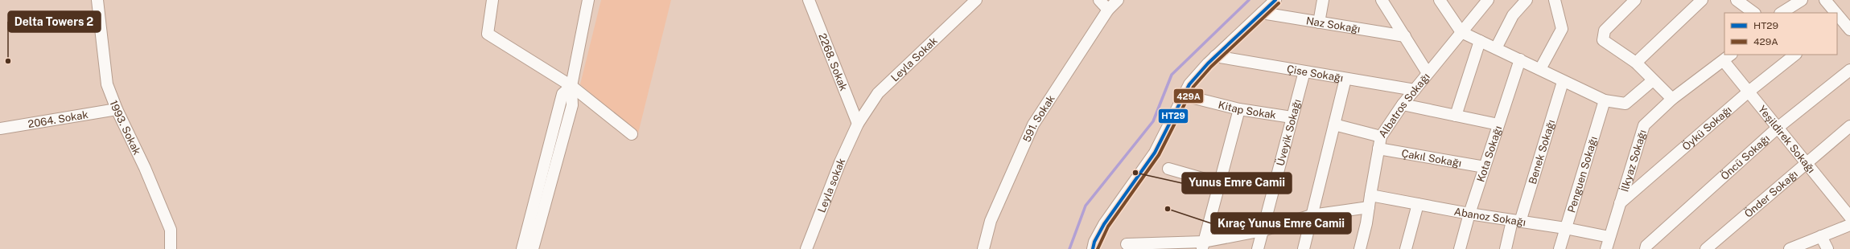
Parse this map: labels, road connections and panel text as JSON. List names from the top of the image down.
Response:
{
  "streets": {
    "street": [
      "Naz Sokağı",
      "Leyla Sokak",
      "2268. Sokak",
      "Çise Sokağı",
      "Albatros Sokağı",
      "Kitap Sokak",
      "2064. Sokak",
      "591. Sokak",
      "1993. Sokak",
      "Öykü Sokağı",
      "Üveyik Sokağı",
      "Yeşildirek Sokağı",
      "Benek Sokağı",
      "Kota Sokağı",
      "Öncü Sokağı",
      "Çakıl Sokağı",
      "İlkyaz Sokağı",
      "Penguen Sokağı",
      "Leyla sokak",
      "Önder Sokağı",
      "Abanoz Sokağı"
    ]
  },
  "crossings": [
    ["Leyla Sokak", "2268. Sokak"],
    ["Leyla Sokak", "Leyla sokak"],
    ["2268. Sokak", "Leyla sokak"],
    ["Çise Sokağı", "Albatros Sokağı"],
    ["Çise Sokağı", "Üveyik Sokağı"],
    ["Albatros Sokağı", "Çakıl Sokağı"],
    ["Albatros Sokağı", "Abanoz Sokağı"],
    ["Kitap Sokak", "Üveyik Sokağı"],
    ["2064. Sokak", "1993. Sokak"],
    ["Öykü Sokağı", "Yeşildirek Sokağı"],
    ["Öykü Sokağı", "İlkyaz Sokağı"],
    ["Yeşildirek Sokağı", "Öncü Sokağı"],
    ["Yeşildirek Sokağı", "İlkyaz Sokağı"],
    ["Yeşildirek Sokağı", "Önder Sokağı"],
    ["Benek Sokağı", "Abanoz Sokağı"],
    ["Kota Sokağı", "Çakıl Sokağı"],
    ["Kota Sokağı", "Abanoz Sokağı"],
    ["İlkyaz Sokağı", "Abanoz Sokağı"],
    ["Penguen Sokağı", "Abanoz Sokağı"]
  ],
  "places": ["Delta Towers 2", "Yunus Emre Camii", "Kıraç Yunus Emre Camii"],
  "lines": ["transit line HT29", "transit line 429A"],
  "legend": ["HT29", "429A"]
}
